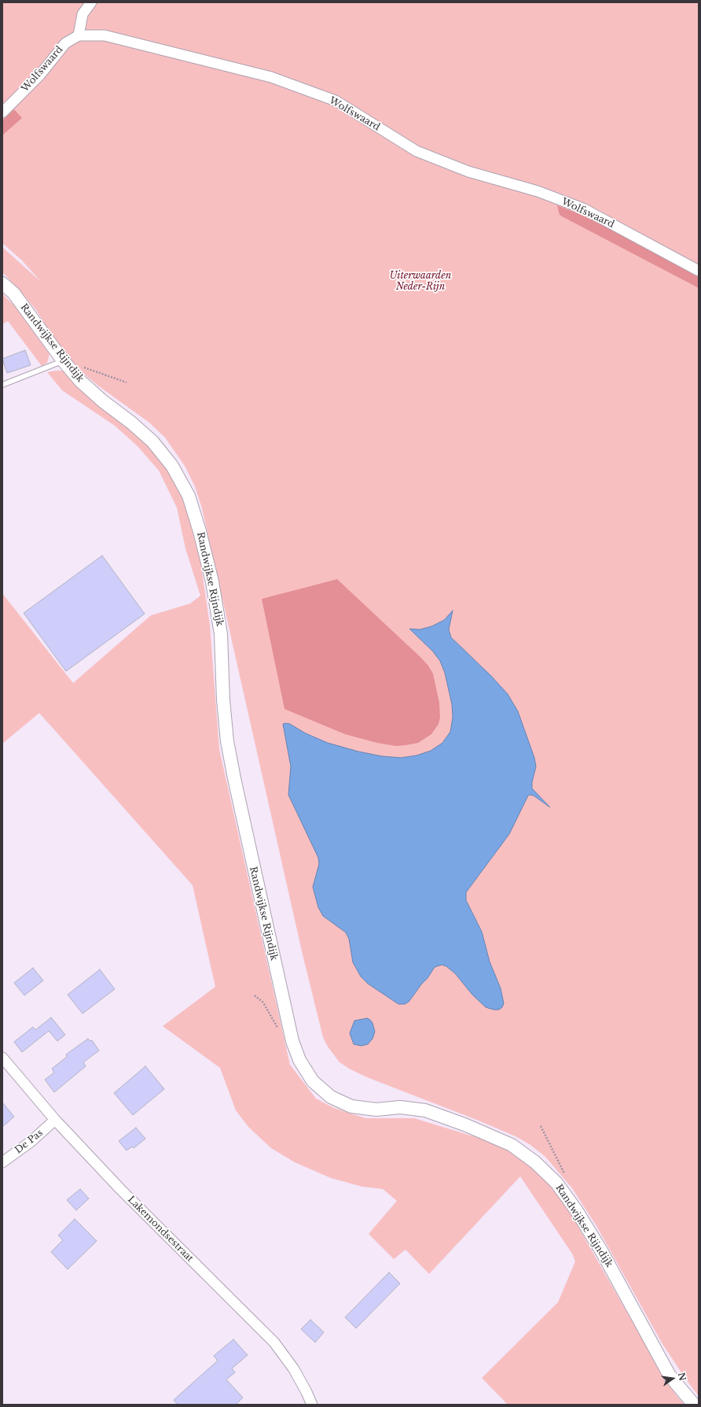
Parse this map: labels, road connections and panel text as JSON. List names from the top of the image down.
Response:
{
  "streets": {
    "street": [
      "Wolfswaard",
      "Randwijkse Rijndijk",
      "De Pas",
      "Lakemondsestraat"
    ]
  },
  "crossings": [
    ["De Pas", "Lakemondsestraat"]
  ],
  "parks": ["Uiterwaarden Neder-Rijn"],
  "north": "right"
}
